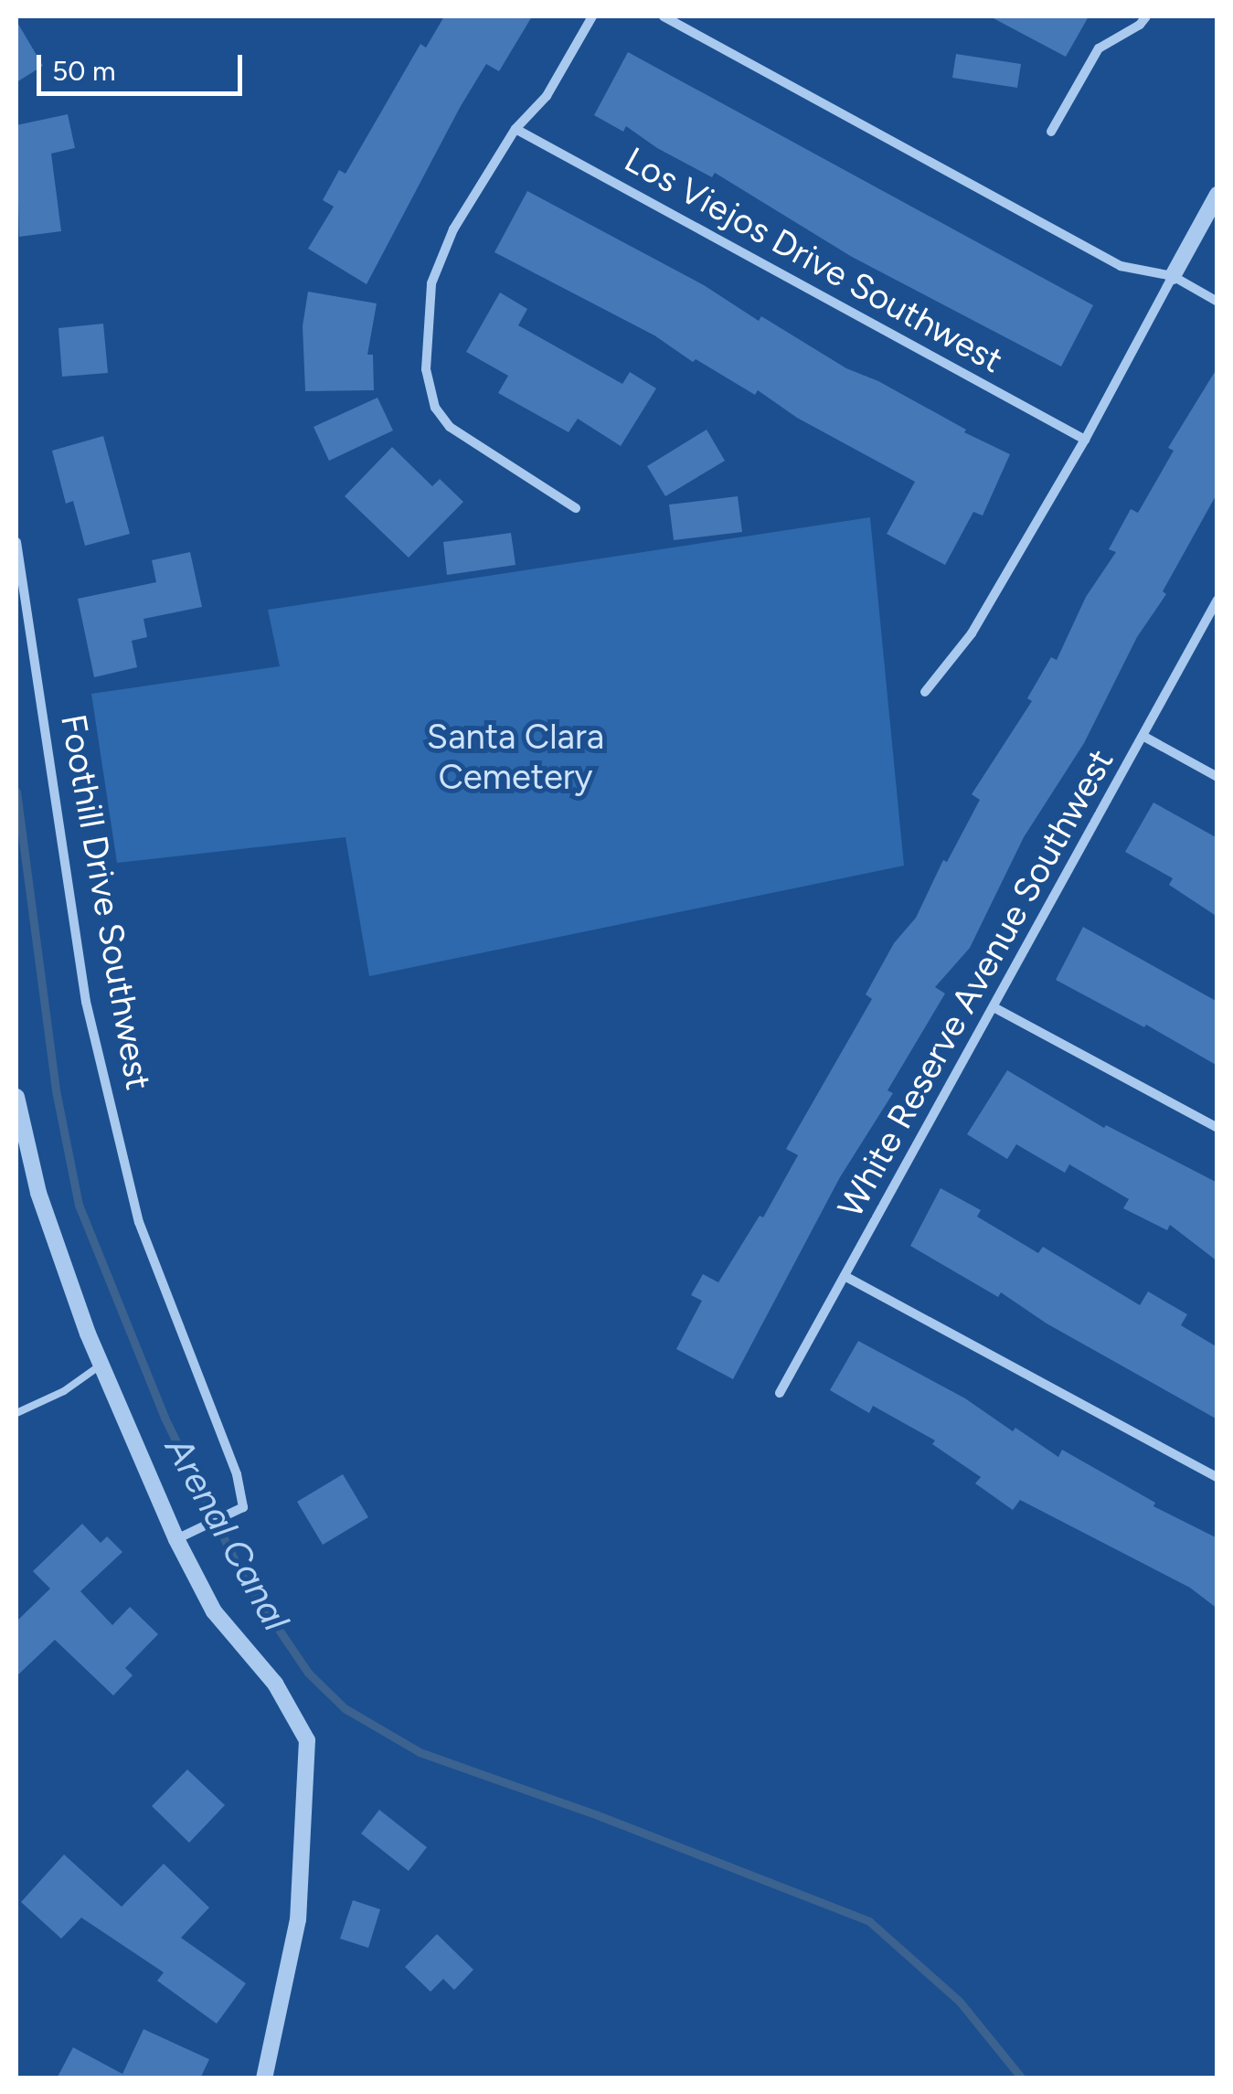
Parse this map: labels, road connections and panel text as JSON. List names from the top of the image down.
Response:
{
  "streets": {
    "street": ["Los Viejos Drive Southwest", "Foothill Drive Southwest", "White Reserve Avenue Southwest"]
  },
  "water": ["Arenal Canal"],
  "parks": ["Santa Clara Cemetery"],
  "scale_bar": "50 m"
}
